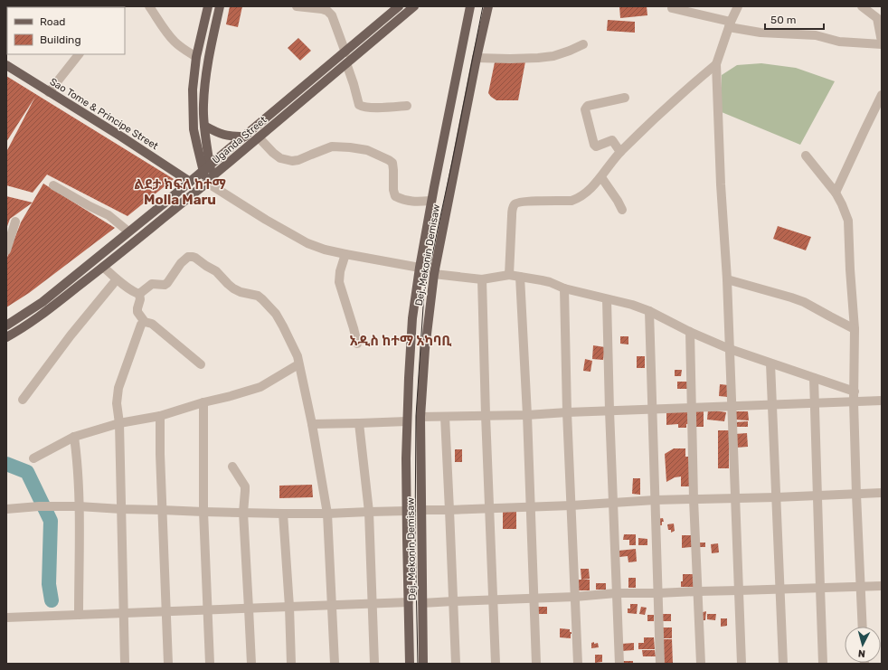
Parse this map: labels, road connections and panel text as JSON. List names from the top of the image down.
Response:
{
  "streets": {
    "main road": ["Sao Tome & Principe Street", "Uganda Street", "Dej. Mekonin Demisaw"]
  },
  "crossings": [
    ["Sao Tome & Principe Street", "Uganda Street"]
  ],
  "districts": ["ልደታ ክፍለ ከተማ Molla Maru", "አዲስ ከተማ አካባቢ"],
  "legend": ["Road", "Building"],
  "scale_bar": "50 m",
  "north": "bottom"
}
